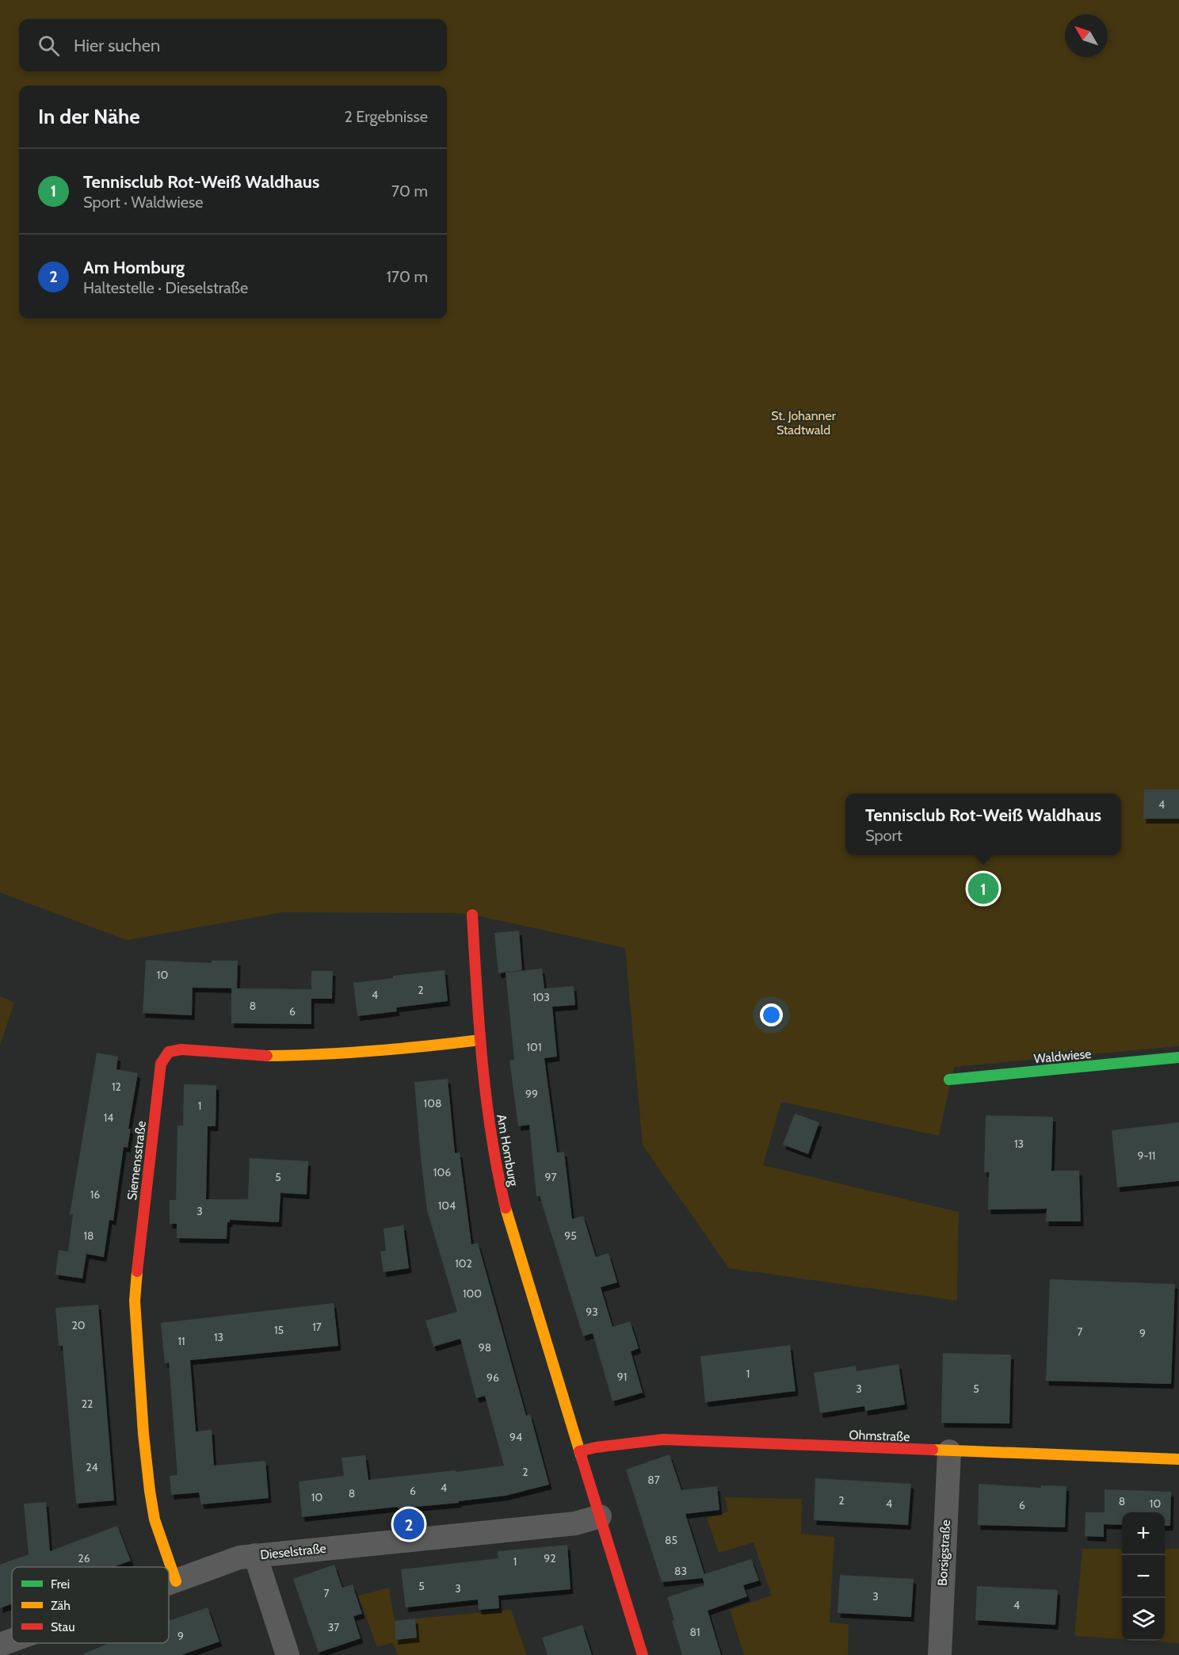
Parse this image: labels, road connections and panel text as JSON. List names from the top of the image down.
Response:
{
  "streets": {
    "street": [
      "Waldwiese",
      "Am Homburg",
      "Siemensstraße",
      "Ohmstraße",
      "Dieselstraße",
      "Borsigstraße"
    ]
  },
  "crossings": [
    ["Am Homburg", "Siemensstraße"],
    ["Am Homburg", "Ohmstraße"],
    ["Am Homburg", "Dieselstraße"],
    ["Siemensstraße", "Dieselstraße"],
    ["Ohmstraße", "Borsigstraße"]
  ],
  "parks": ["St. Johanner Stadtwald"],
  "house_numbers": [
    "4",
    "10",
    "2",
    "4",
    "103",
    "8",
    "6",
    "101",
    "12",
    "99",
    "108",
    "1",
    "14",
    "13",
    "9-11",
    "106",
    "5",
    "97",
    "16",
    "104",
    "3",
    "18",
    "95",
    "102",
    "100",
    "93",
    "20",
    "17",
    "15",
    "7",
    "9",
    "13",
    "11",
    "98",
    "1",
    "91",
    "96",
    "3",
    "5",
    "22",
    "94",
    "24",
    "2",
    "87",
    "4",
    "6",
    "8",
    "10",
    "2",
    "8",
    "4",
    "10",
    "6",
    "85",
    "26",
    "92",
    "1",
    "83",
    "5",
    "3",
    "7",
    "3",
    "4",
    "37",
    "81",
    "9"
  ],
  "legend": ["Frei", "Zäh", "Stau"],
  "north": "top left",
  "page": {
    "search": "Hier suchen",
    "heading": ["In der Nähe", "2 Ergebnisse"],
    "list": [
      {
        "mark": "1",
        "name": "Tennisclub Rot-Weiß Waldhaus",
        "note": "Sport · Waldwiese",
        "value": "70 m"
      },
      {
        "mark": "2",
        "name": "Am Homburg",
        "note": "Haltestelle · Dieselstraße",
        "value": "170 m"
      }
    ],
    "popup": ["Tennisclub Rot-Weiß Waldhaus", "Sport"],
    "pins": ["1", "2"],
    "map_buttons": ["+", "−"]
  }
}
